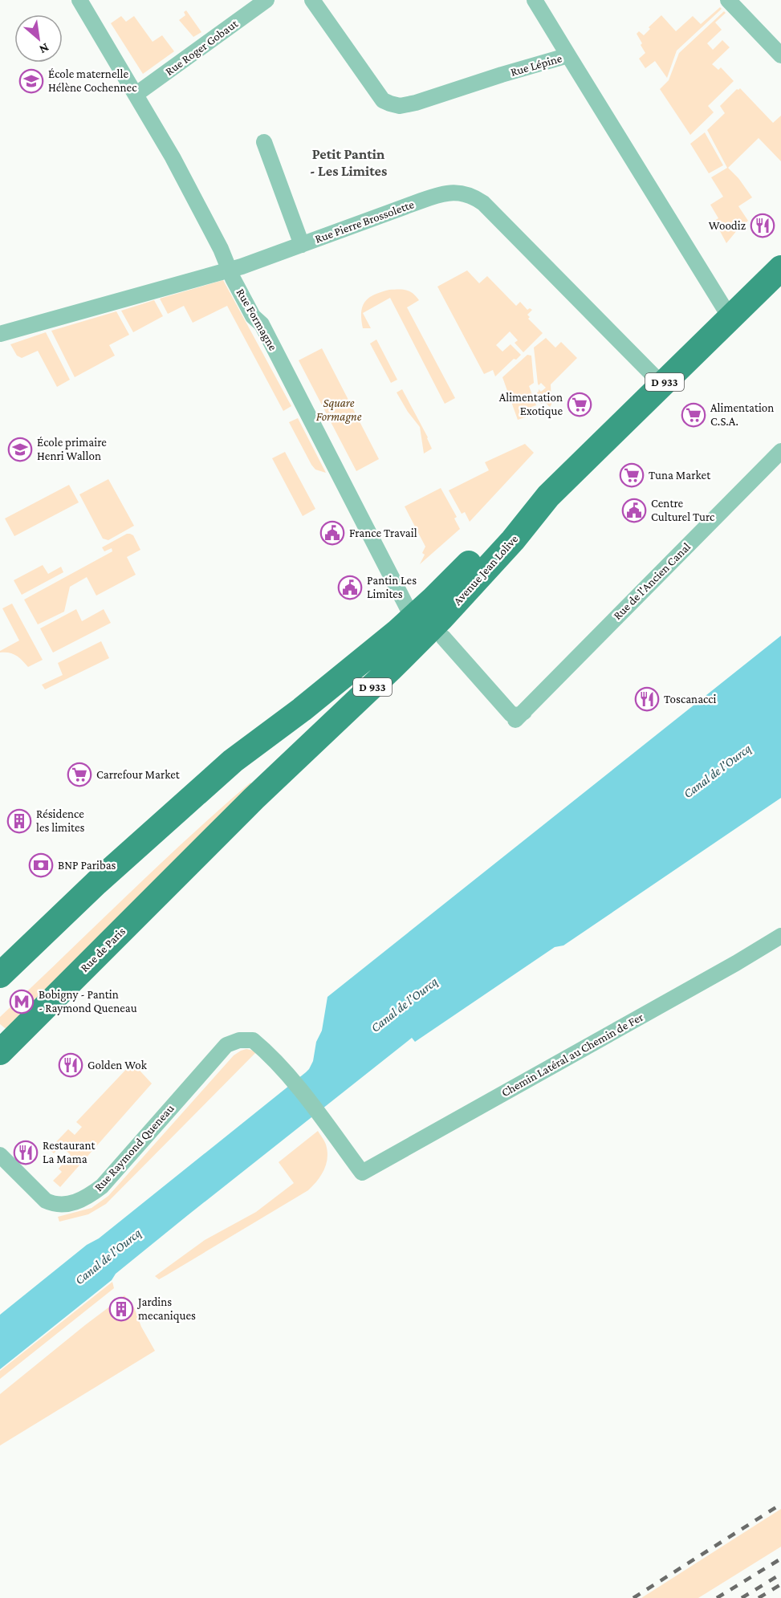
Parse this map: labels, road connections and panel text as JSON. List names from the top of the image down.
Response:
{
  "streets": {
    "main road": ["D 933", "Avenue Jean Lolive", "Rue de Paris"],
    "street": [
      "Rue Roger Gobaut",
      "Rue Lépine",
      "Rue Pierre Brossolette",
      "Rue Formagne",
      "Rue de l'Ancien Canal",
      "Chemin Latéral au Chemin de Fer",
      "Rue Raymond Queneau"
    ]
  },
  "crossings": [
    ["Rue Roger Gobaut", "Rue Formagne"],
    ["Rue Lépine", "Avenue Jean Lolive"],
    ["Rue Pierre Brossolette", "Rue Formagne"],
    ["Rue Pierre Brossolette", "Avenue Jean Lolive"],
    ["Rue Formagne", "D 933"],
    ["D 933", "Avenue Jean Lolive"],
    ["Avenue Jean Lolive", "Rue de Paris"],
    ["Chemin Latéral au Chemin de Fer", "Rue Raymond Queneau"]
  ],
  "districts": ["Petit Pantin - Les Limites"],
  "water": ["Canal de l'Ourcq"],
  "parks": ["Square Formagne"],
  "places": {
    "school or university": ["École maternelle Hélène Cochennec", "École primaire Henri Wallon"],
    "restaurant": [
      "Woodiz",
      "Toscanacci",
      "Golden Wok",
      "Restaurant La Mama"
    ],
    "supermarket": [
      "Alimentation Exotique",
      "Alimentation C.S.A.",
      "Tuna Market",
      "Carrefour Market"
    ],
    "public building": ["Centre Culturel Turc", "France Travail", "Pantin Les Limites"],
    "building": ["Résidence les limites", "Jardins mecaniques"],
    "bank": ["BNP Paribas"],
    "metro station": ["Bobigny - Pantin - Raymond Queneau"]
  },
  "north": "bottom right"
}
